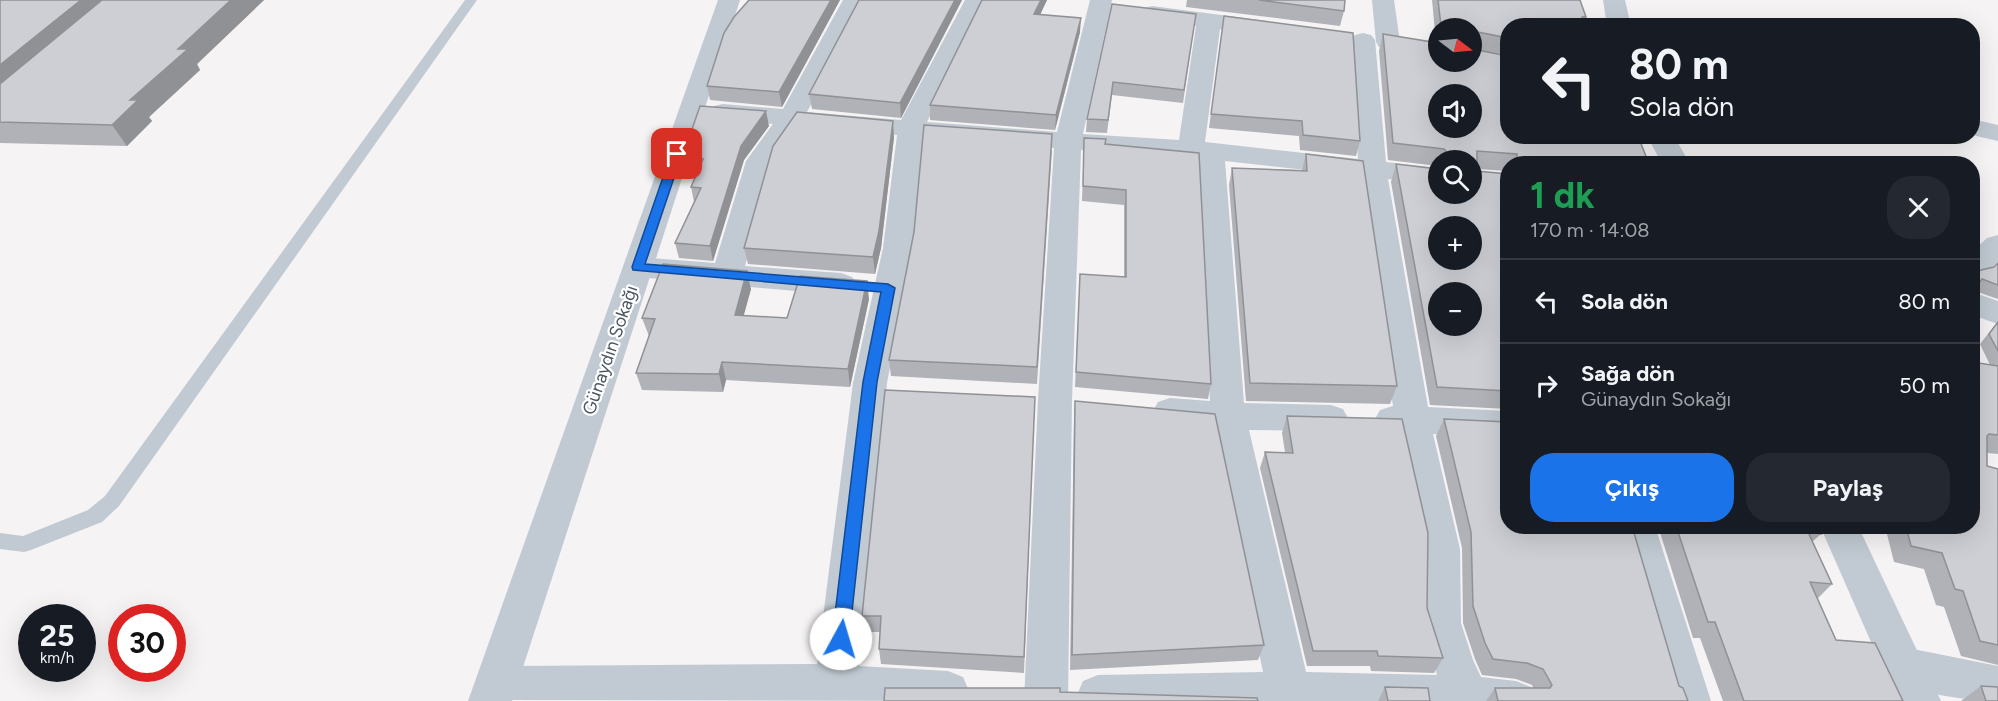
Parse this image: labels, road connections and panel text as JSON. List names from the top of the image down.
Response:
{
  "streets": {
    "street": ["Günaydın Sokağı"]
  },
  "north": "right",
  "page": {
    "map_buttons": ["+", "−"],
    "turn": ["80 m", "Sola dön"],
    "heading": ["1 dk", "170 m · 14:08"],
    "list": [
      {
        "name": "Sola dön",
        "value": "80 m"
      },
      {
        "name": "Sağa dön",
        "note": "Günaydın Sokağı",
        "value": "50 m"
      }
    ],
    "buttons": ["Çıkış", "Paylaş"],
    "speed": "25 km/h",
    "limit": "30"
  }
}
